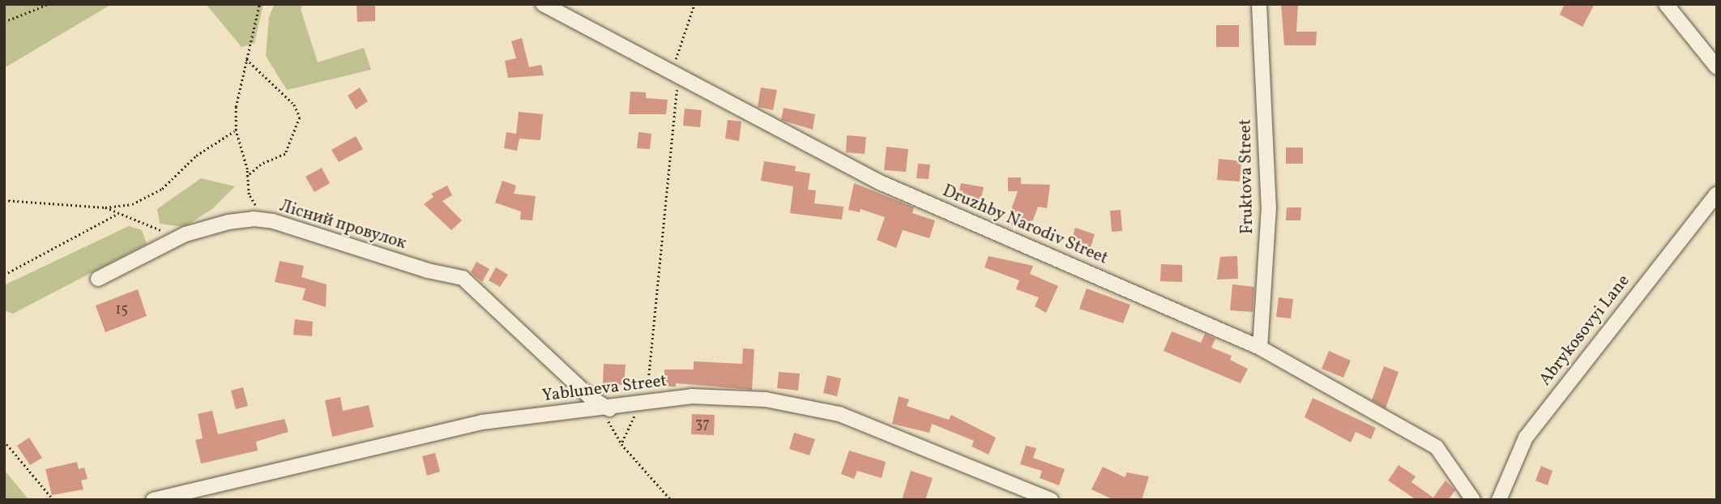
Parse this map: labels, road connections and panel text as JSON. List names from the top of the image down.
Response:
{
  "streets": {
    "street": [
      "Fruktova Street",
      "Лісний провулок",
      "Druzhby Narodiv Street",
      "Abrykosovyi Lane",
      "Yabluneva Street"
    ]
  },
  "crossings": [
    ["Fruktova Street", "Druzhby Narodiv Street"],
    ["Лісний провулок", "Yabluneva Street"]
  ],
  "house_numbers": ["15", "37"]
}
